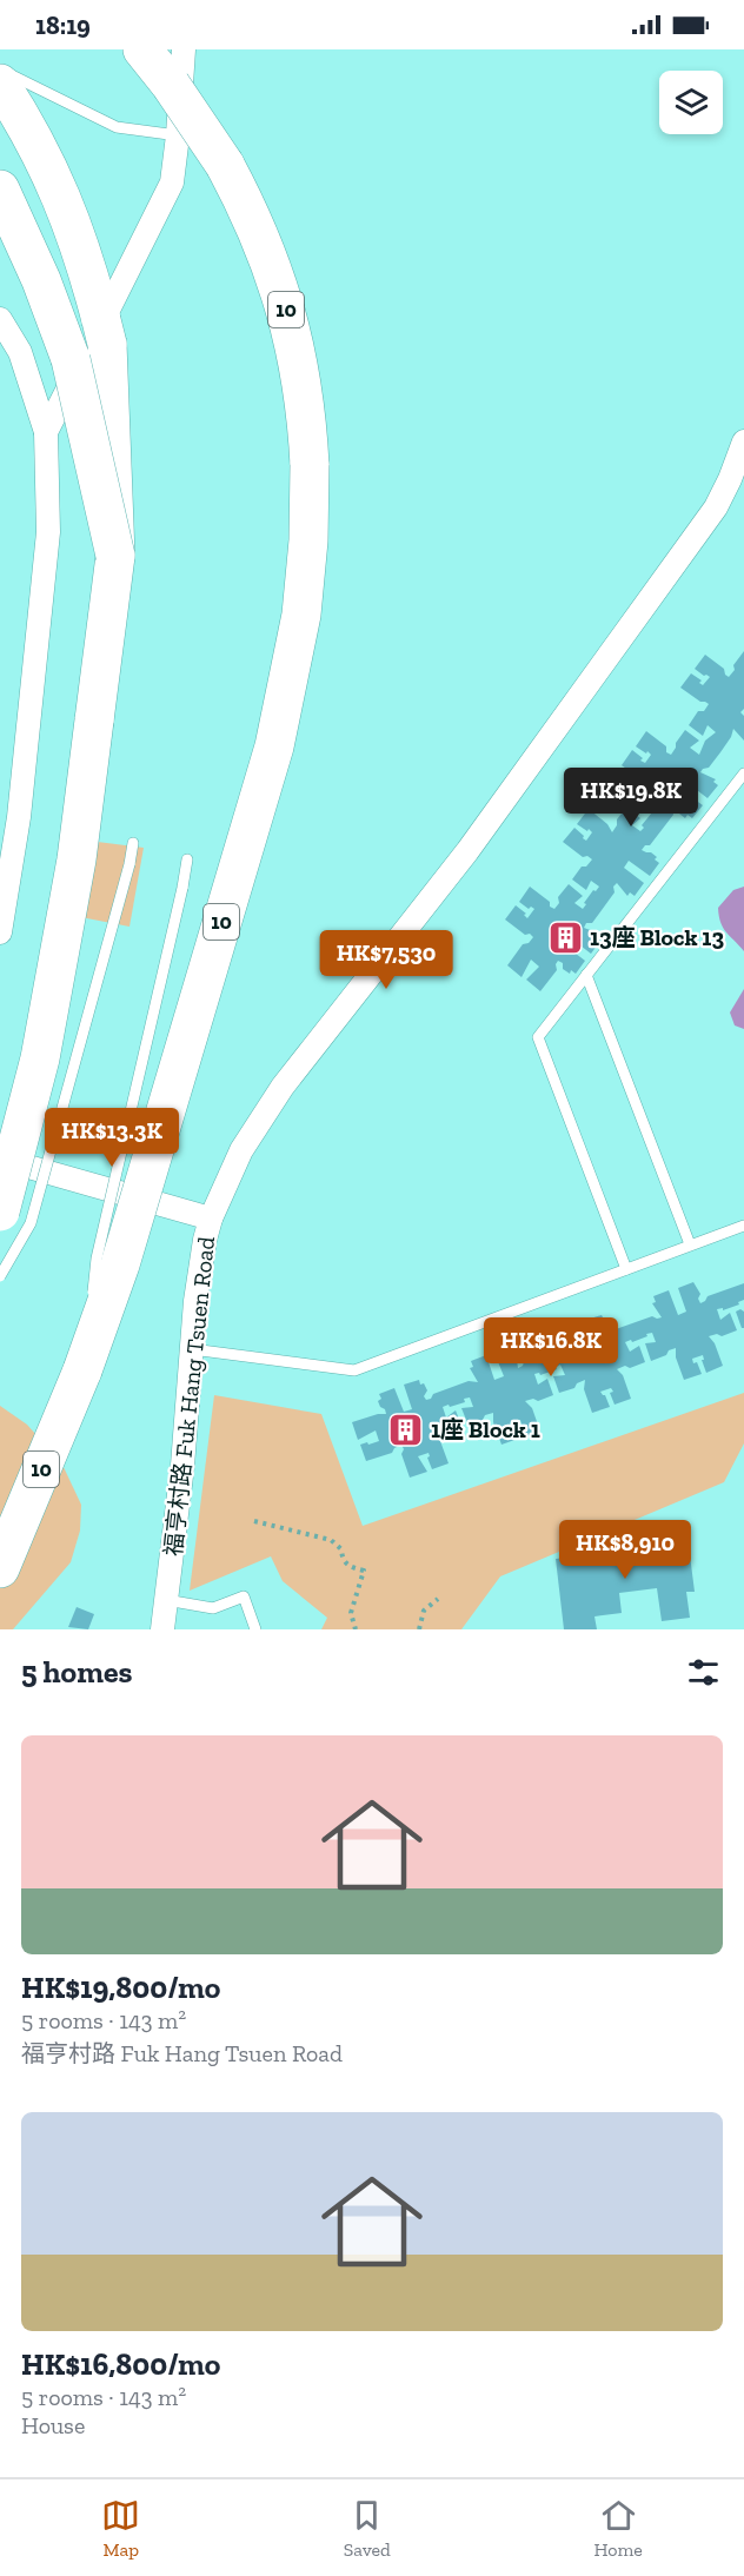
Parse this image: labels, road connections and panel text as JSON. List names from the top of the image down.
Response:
{
  "streets": {
    "highway": ["10"],
    "street": ["福亨村路 Fuk Hang Tsuen Road"]
  },
  "places": {
    "building": ["13座 Block 13", "1座 Block 1"]
  },
  "page": {
    "status": "18:19",
    "price": [
      "HK$19.8K",
      "HK$7,530",
      "HK$13.3K",
      "HK$16.8K",
      "HK$8,910"
    ],
    "heading": "5 homes",
    "list": [
      {
        "name": "HK$19,800/mo",
        "note": "5 rooms · 143 m² · 福亨村路 Fuk Hang Tsuen Road"
      },
      {
        "name": "HK$16,800/mo",
        "note": "5 rooms · 143 m² · House"
      }
    ],
    "tabs": ["Map", "Saved", "Home"]
  }
}
